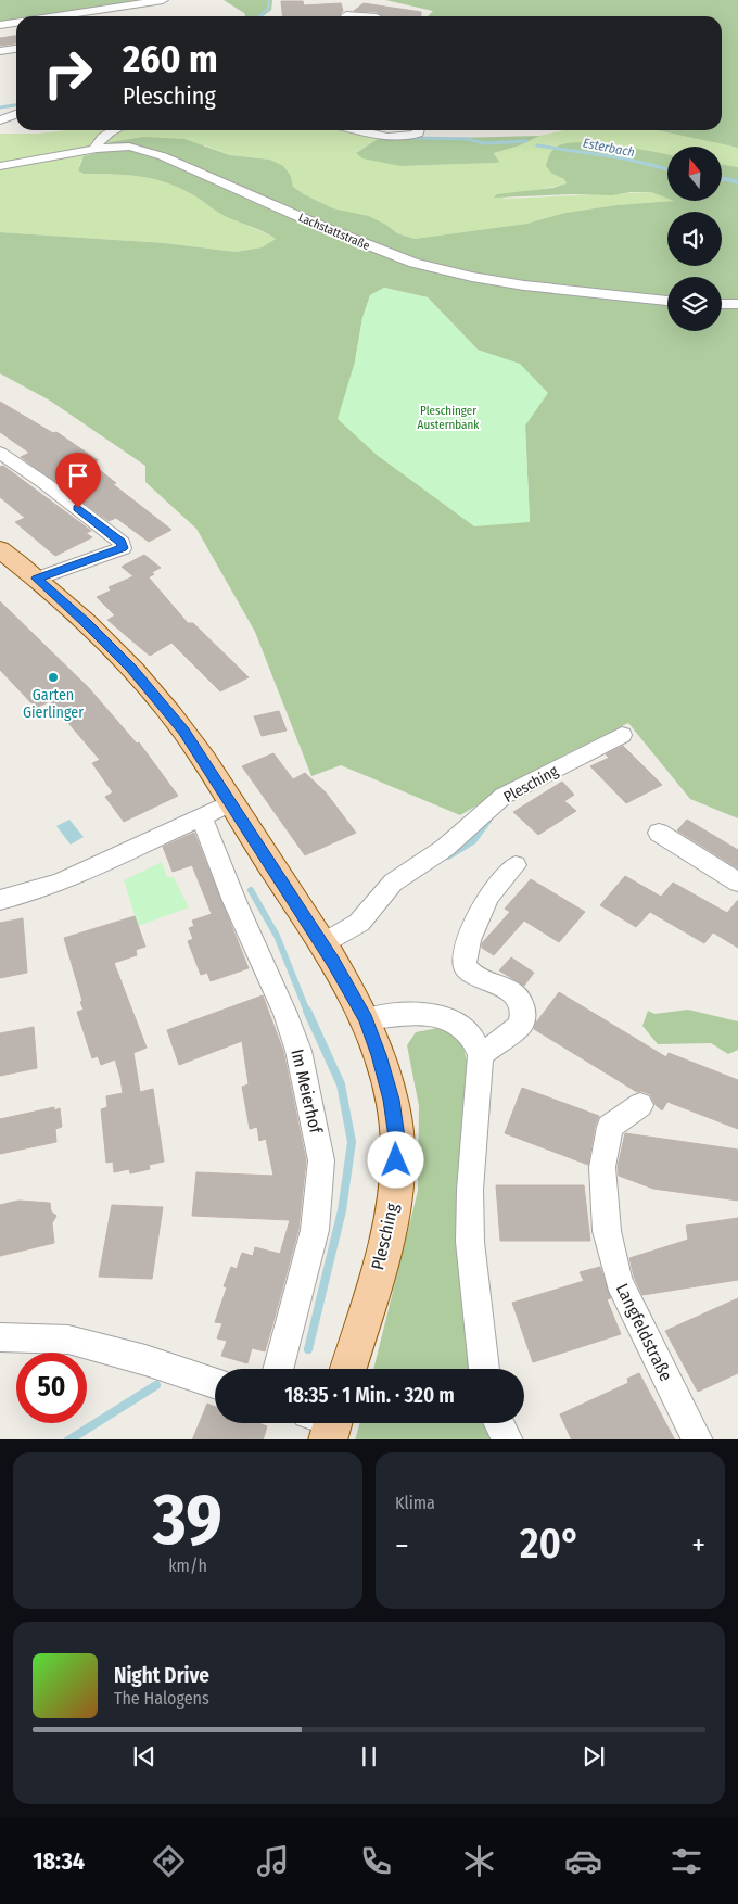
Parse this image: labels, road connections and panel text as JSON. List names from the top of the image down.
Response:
{
  "streets": {
    "main road": ["Plesching"],
    "street": ["Lachstattstraße", "Im Meierhof", "Langfeldstraße"]
  },
  "water": ["Esterbach"],
  "parks": ["Pleschinger Austernbank"],
  "places": ["Garten Gierlinger"],
  "north": "top",
  "page": {
    "turn": ["260 m", "Plesching"],
    "limit": "50",
    "trip": "18:35 · 1 Min. · 320 m",
    "tile": [
      ["39", "km/h"],
      "Klima"
    ],
    "heat": ["−", "20°", "+"],
    "song": ["Night Drive", "The Halogens"],
    "tabs": "18:34"
  }
}
